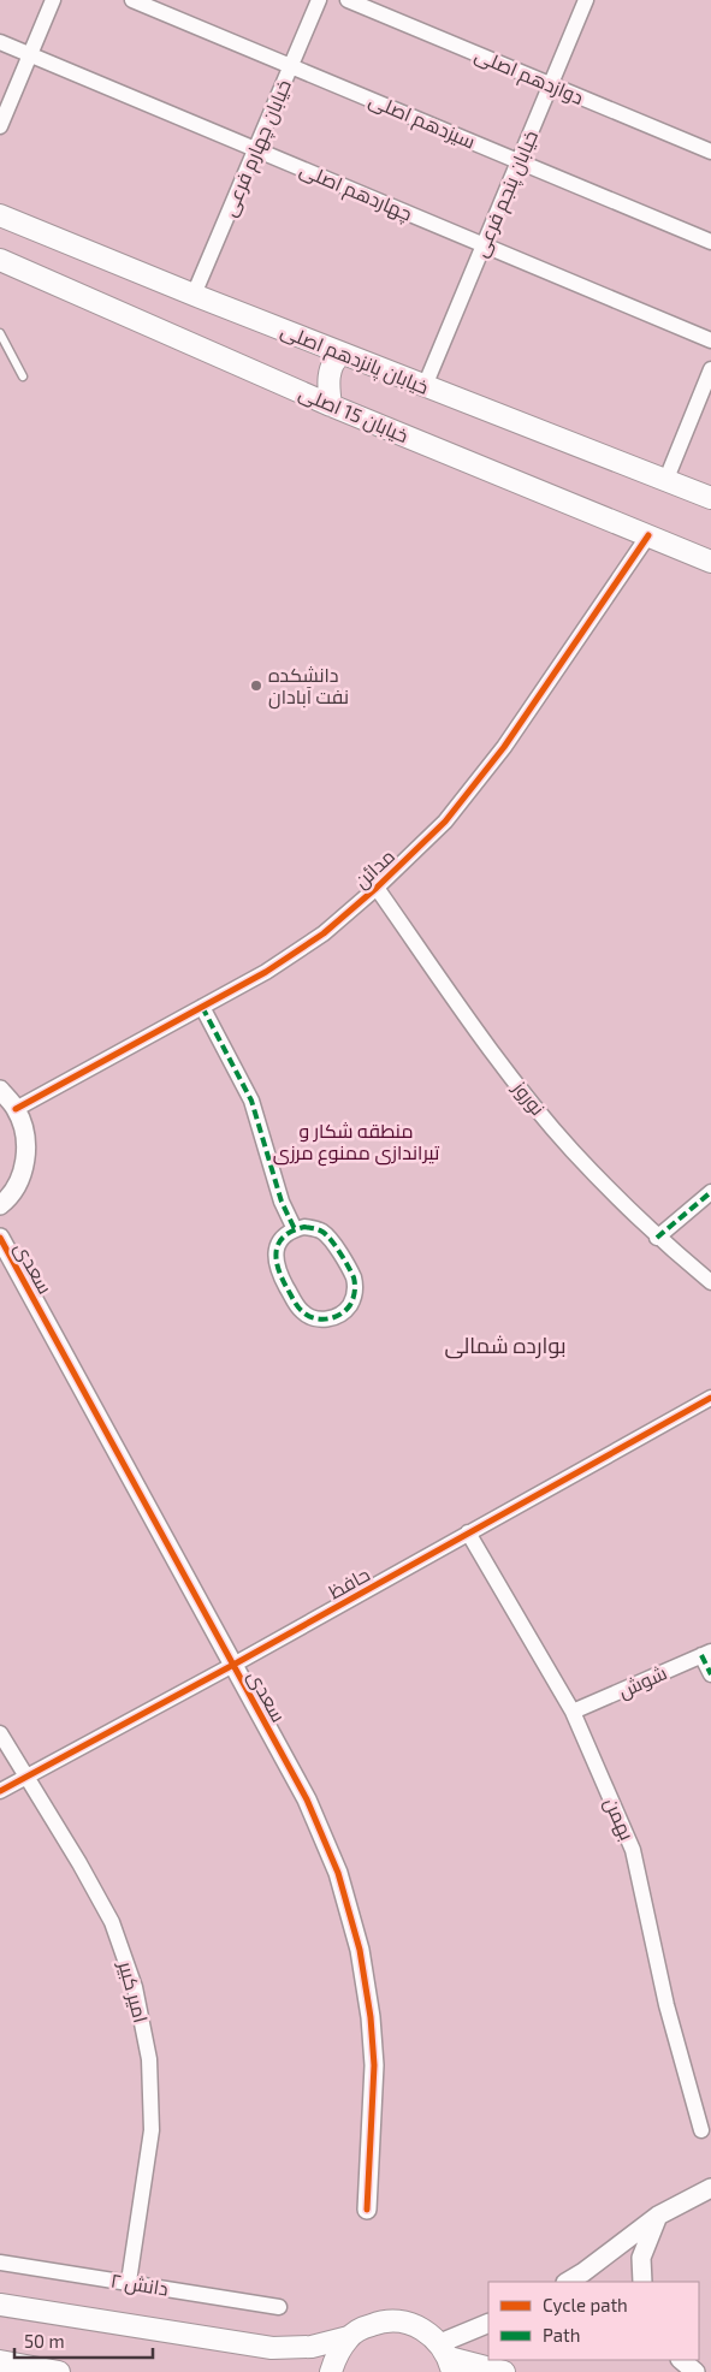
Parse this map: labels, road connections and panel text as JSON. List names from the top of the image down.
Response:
{
  "streets": {
    "main road": ["خیابان پانزدهم اصلی", "خیابان 15 اصلی"],
    "street": [
      "دوازدهم اصلی",
      "سیزدهم اصلی",
      "خیابان چهارم فرعی",
      "چهاردهم اصلی",
      "خیابان پنجم فرعی",
      "مدائن",
      "نوروز",
      "سعدی",
      "حافظ",
      "شوش",
      "بهمن",
      "امیر کبیر",
      "دانش ۲"
    ]
  },
  "crossings": [
    ["دوازدهم اصلی", "خیابان پنجم فرعی"],
    ["سیزدهم اصلی", "خیابان چهارم فرعی"],
    ["سیزدهم اصلی", "خیابان پنجم فرعی"],
    ["خیابان چهارم فرعی", "چهاردهم اصلی"],
    ["خیابان چهارم فرعی", "خیابان پانزدهم اصلی"],
    ["چهاردهم اصلی", "خیابان پنجم فرعی"],
    ["خیابان پنجم فرعی", "خیابان پانزدهم اصلی"],
    ["خیابان 15 اصلی", "مدائن"],
    ["مدائن", "نوروز"],
    ["سعدی", "حافظ"],
    ["حافظ", "بهمن"],
    ["حافظ", "امیر کبیر"],
    ["شوش", "بهمن"],
    ["امیر کبیر", "دانش ۲"]
  ],
  "districts": ["بوارده شمالی"],
  "parks": ["منطقه شکار و تیراندازی ممنوع مرزی"],
  "places": ["دانشکده نفت آبادان"],
  "legend": ["Cycle path", "Path"],
  "scale_bar": "50 m"
}
